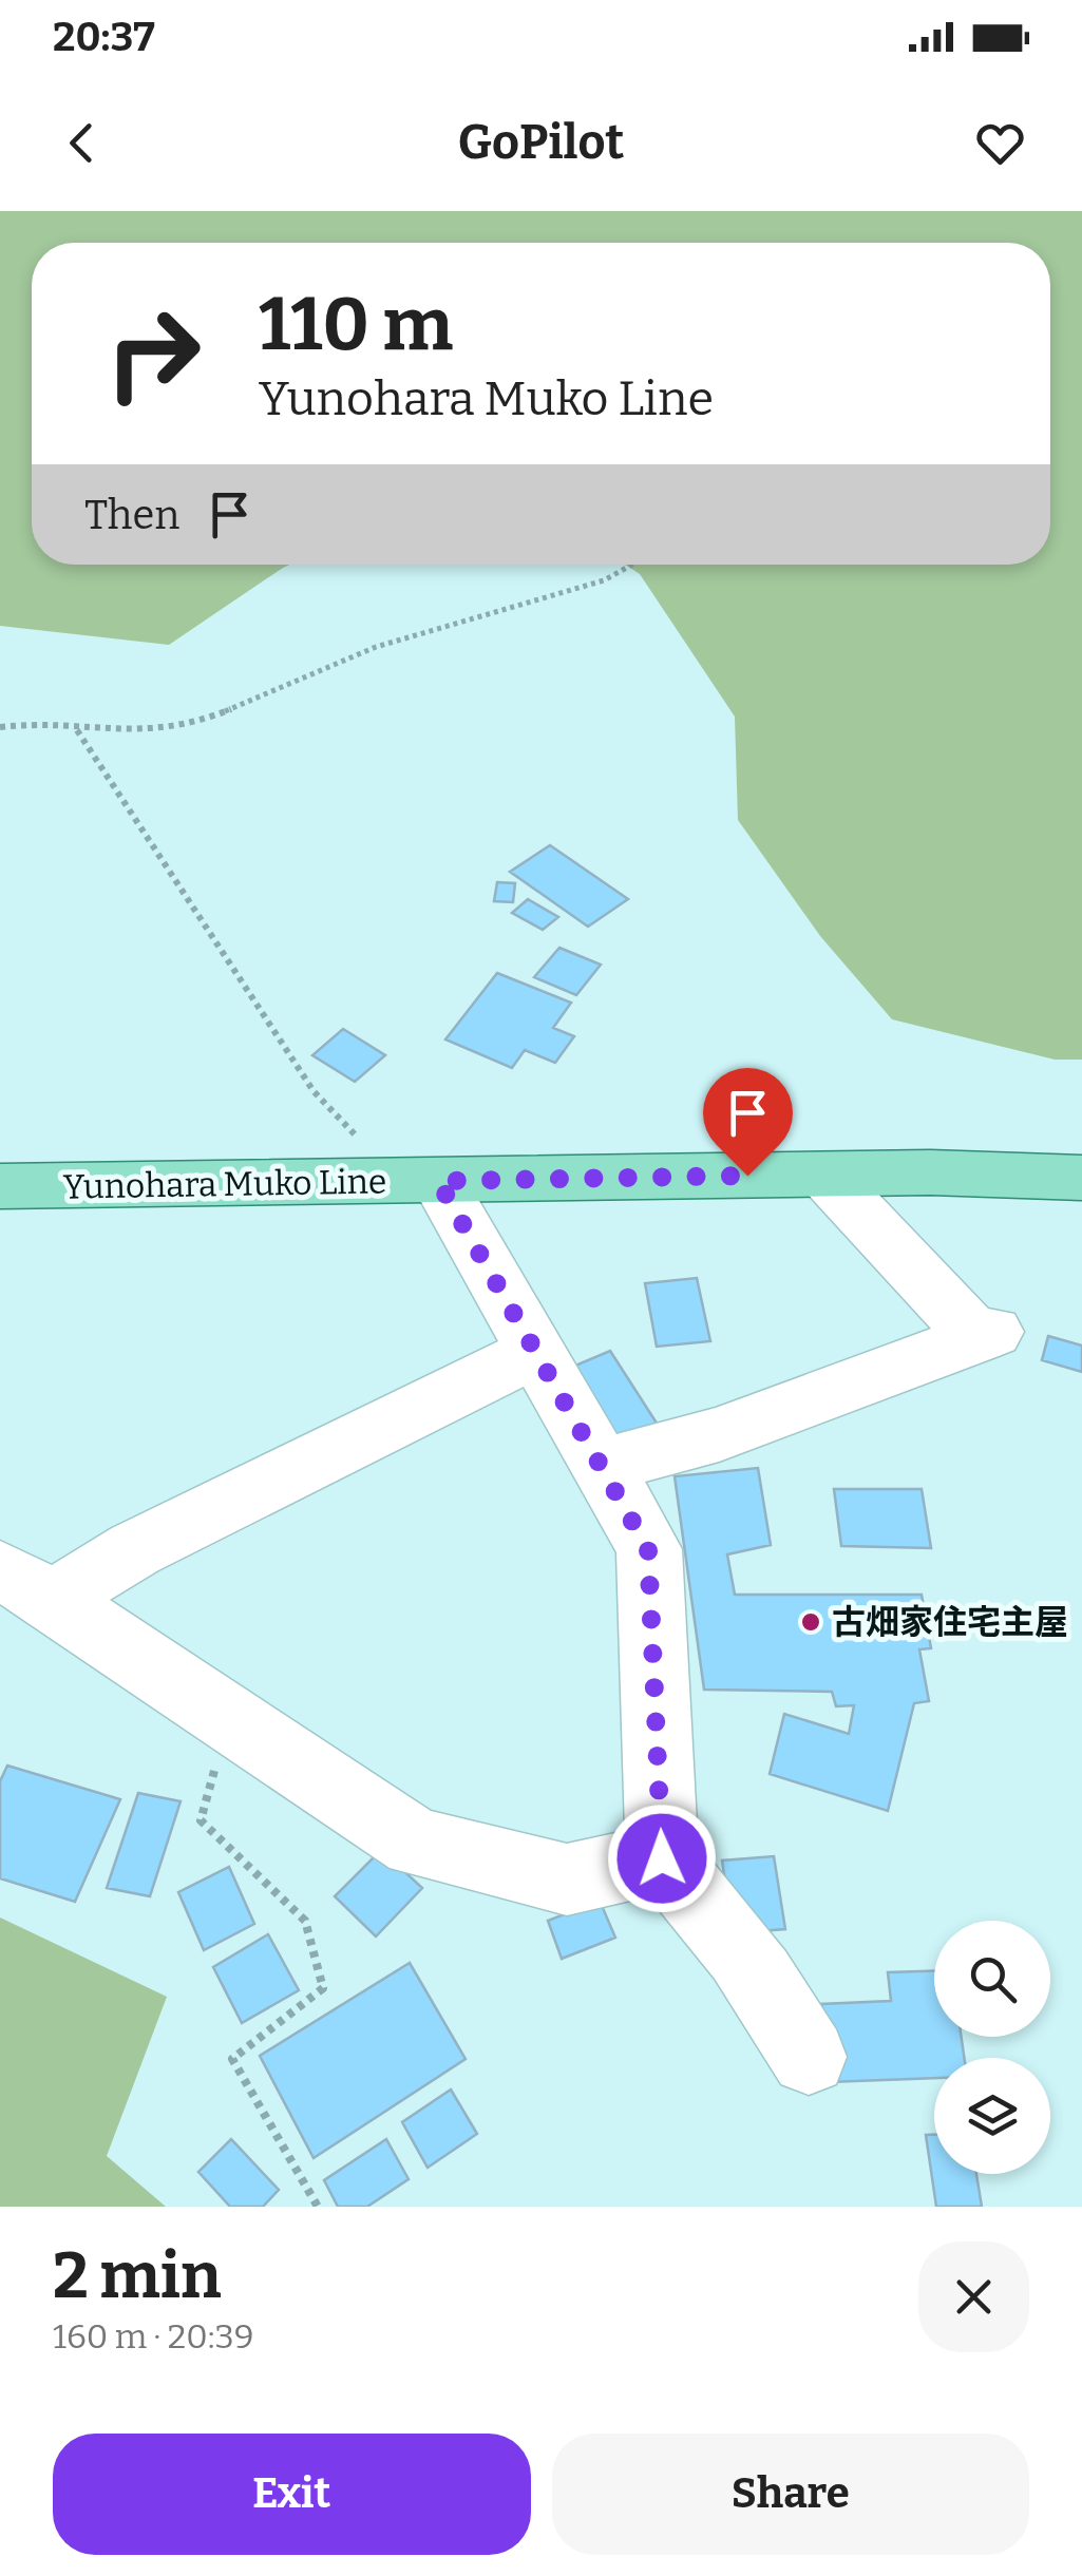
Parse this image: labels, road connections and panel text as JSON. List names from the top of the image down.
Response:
{
  "streets": {
    "main road": ["Yunohara Muko Line"]
  },
  "places": ["古畑家住宅主屋"],
  "page": {
    "status": "20:37",
    "header": "GoPilot",
    "turn": ["110 m", "Yunohara Muko Line"],
    "then": "Then",
    "heading": ["2 min", "160 m · 20:39"],
    "buttons": ["Exit", "Share"]
  }
}
